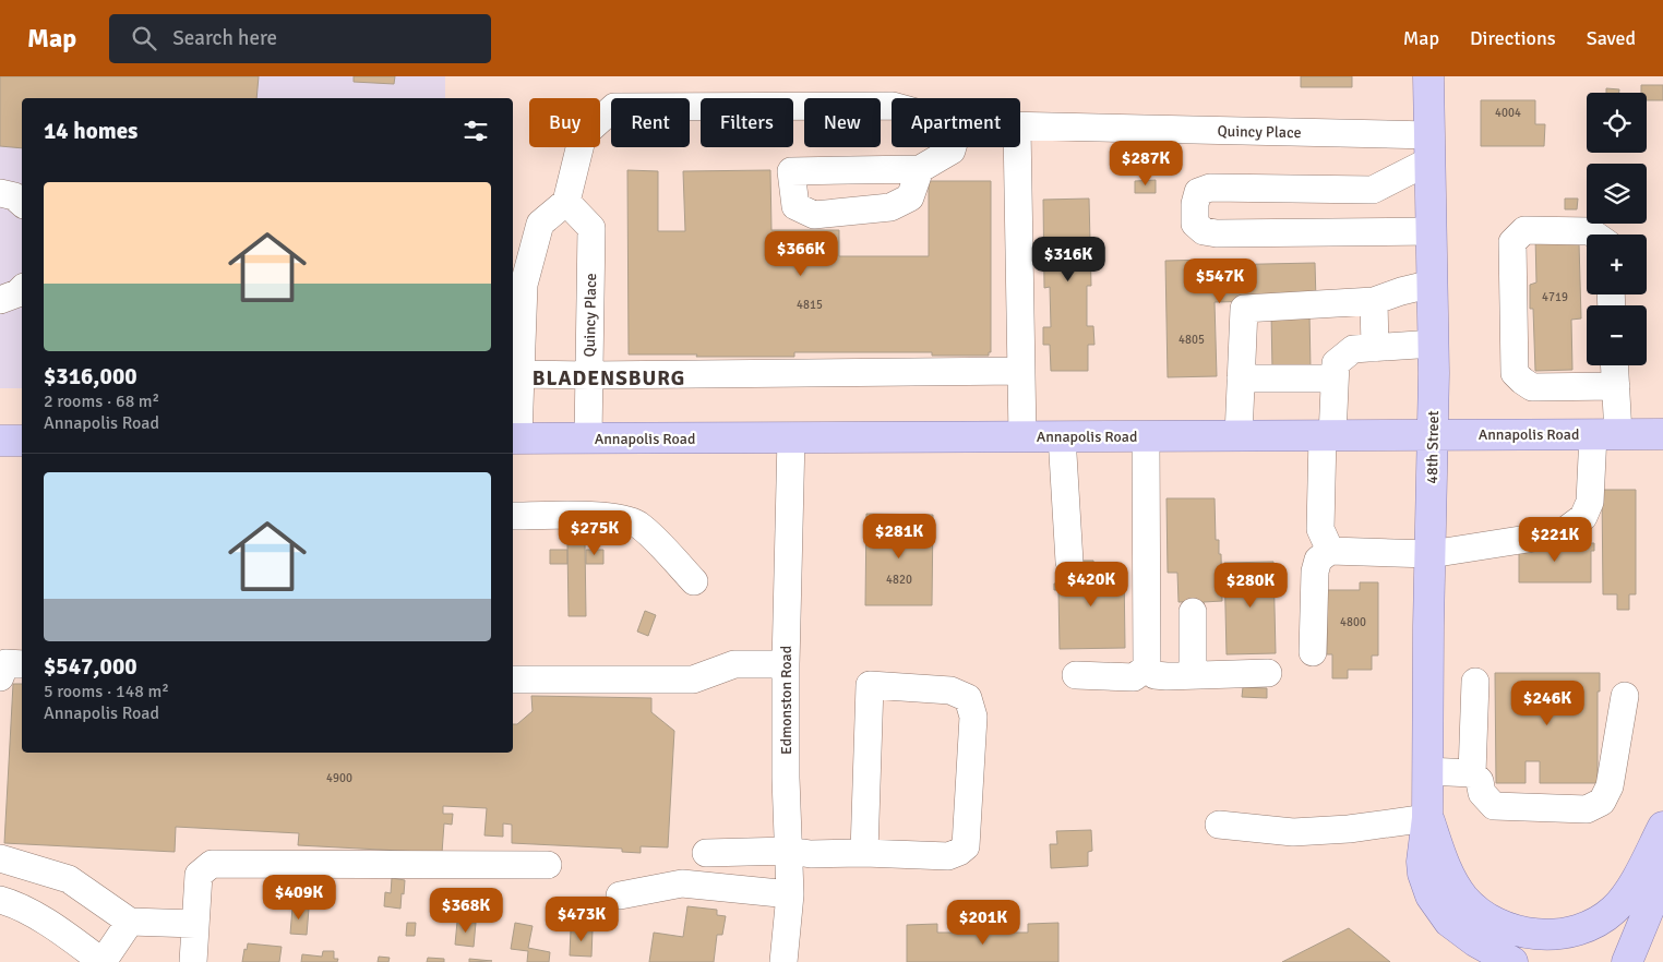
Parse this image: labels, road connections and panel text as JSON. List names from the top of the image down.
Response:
{
  "streets": {
    "main road": ["Annapolis Road", "48th Street"],
    "street": ["Quincy Place", "Edmonston Road"]
  },
  "crossings": [
    ["Quincy Place", "Annapolis Road"],
    ["Quincy Place", "48th Street"],
    ["Annapolis Road", "48th Street"],
    ["Annapolis Road", "Edmonston Road"]
  ],
  "districts": ["BLADENSBURG"],
  "house_numbers": [
    "4004",
    "4719",
    "4815",
    "4805",
    "4820",
    "4800",
    "4900"
  ],
  "page": {
    "header": "Map",
    "search": "Search here",
    "nav": ["Map", "Directions", "Saved"],
    "map_buttons": ["+", "−"],
    "chip": [
      "Buy",
      "Rent",
      "Filters",
      "New",
      "Apartment"
    ],
    "heading": "14 homes",
    "price": [
      "$287K",
      "$366K",
      "$316K",
      "$547K",
      "$275K",
      "$281K",
      "$221K",
      "$420K",
      "$280K",
      "$246K",
      "$409K",
      "$368K",
      "$473K",
      "$201K"
    ],
    "list": [
      {
        "name": "$316,000",
        "note": "2 rooms · 68 m² · Annapolis Road"
      },
      {
        "name": "$547,000",
        "note": "5 rooms · 148 m² · Annapolis Road"
      }
    ]
  }
}
